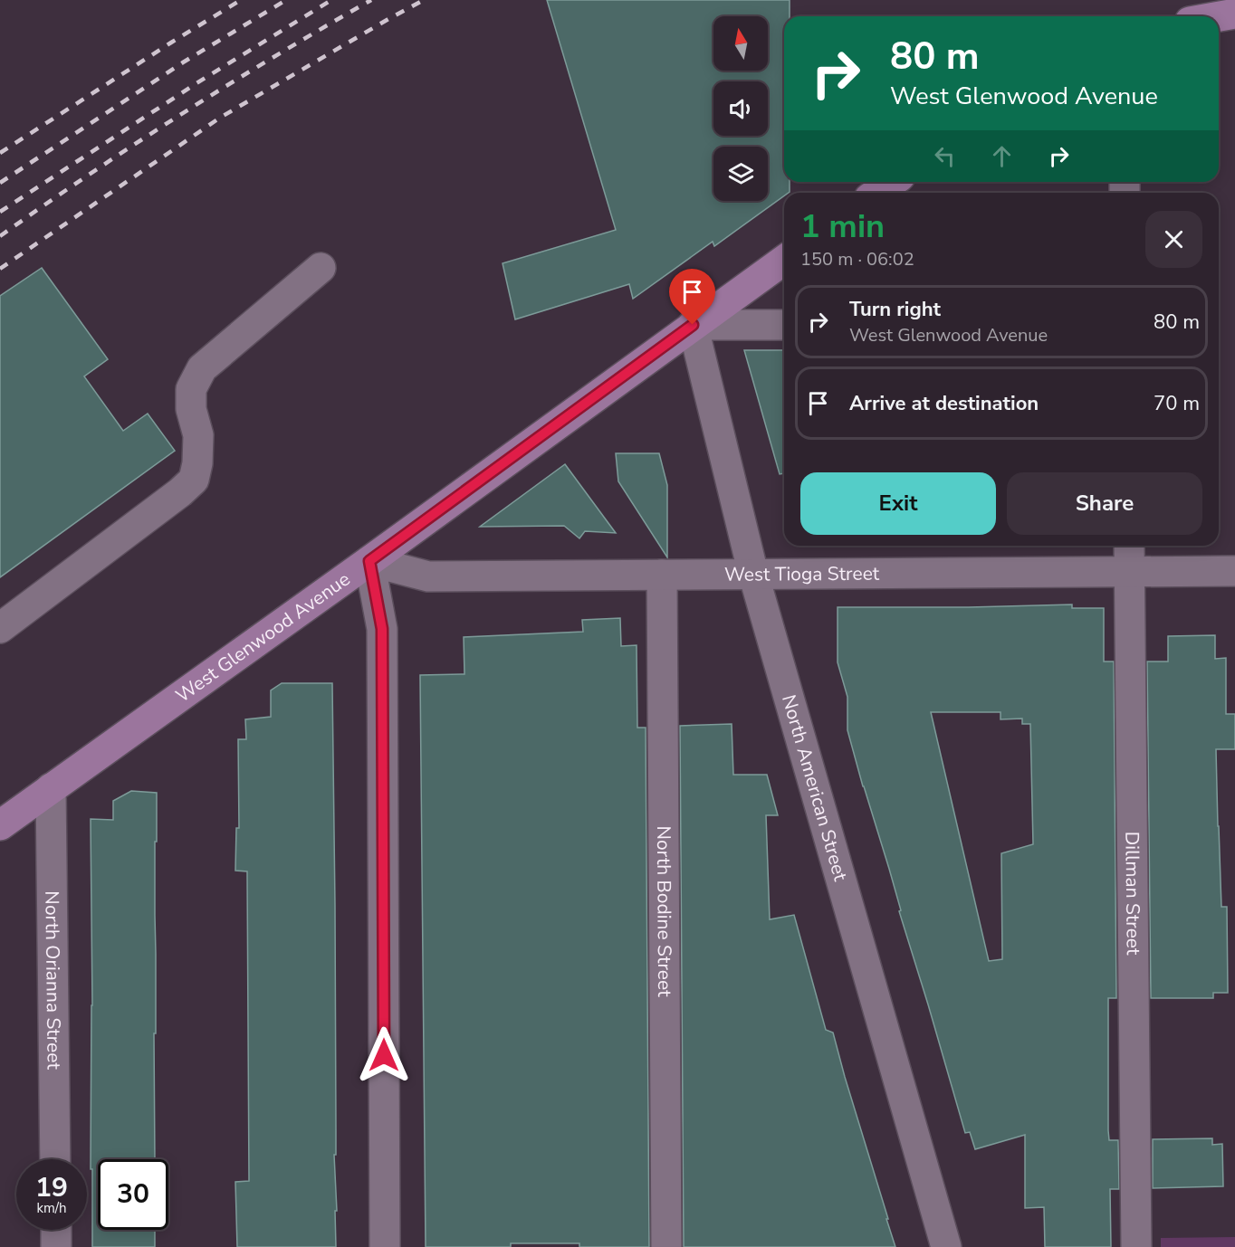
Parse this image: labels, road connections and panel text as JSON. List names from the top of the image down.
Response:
{
  "streets": {
    "main road": ["West Glenwood Avenue"],
    "street": [
      "West Tioga Street",
      "North American Street",
      "Dillman Street",
      "North Bodine Street",
      "North Orianna Street"
    ]
  },
  "crossings": [
    ["West Tioga Street", "West Glenwood Avenue"],
    ["West Tioga Street", "North American Street"],
    ["West Tioga Street", "Dillman Street"],
    ["West Tioga Street", "North Bodine Street"],
    ["West Glenwood Avenue", "North American Street"],
    ["West Glenwood Avenue", "North Orianna Street"]
  ],
  "north": "top",
  "page": {
    "turn": ["80 m", "West Glenwood Avenue"],
    "heading": ["1 min", "150 m · 06:02"],
    "list": [
      {
        "name": "Turn right",
        "note": "West Glenwood Avenue",
        "value": "80 m"
      },
      {
        "name": "Arrive at destination",
        "value": "70 m"
      }
    ],
    "buttons": ["Exit", "Share"],
    "speed": "19 km/h",
    "limit": "30"
  }
}
